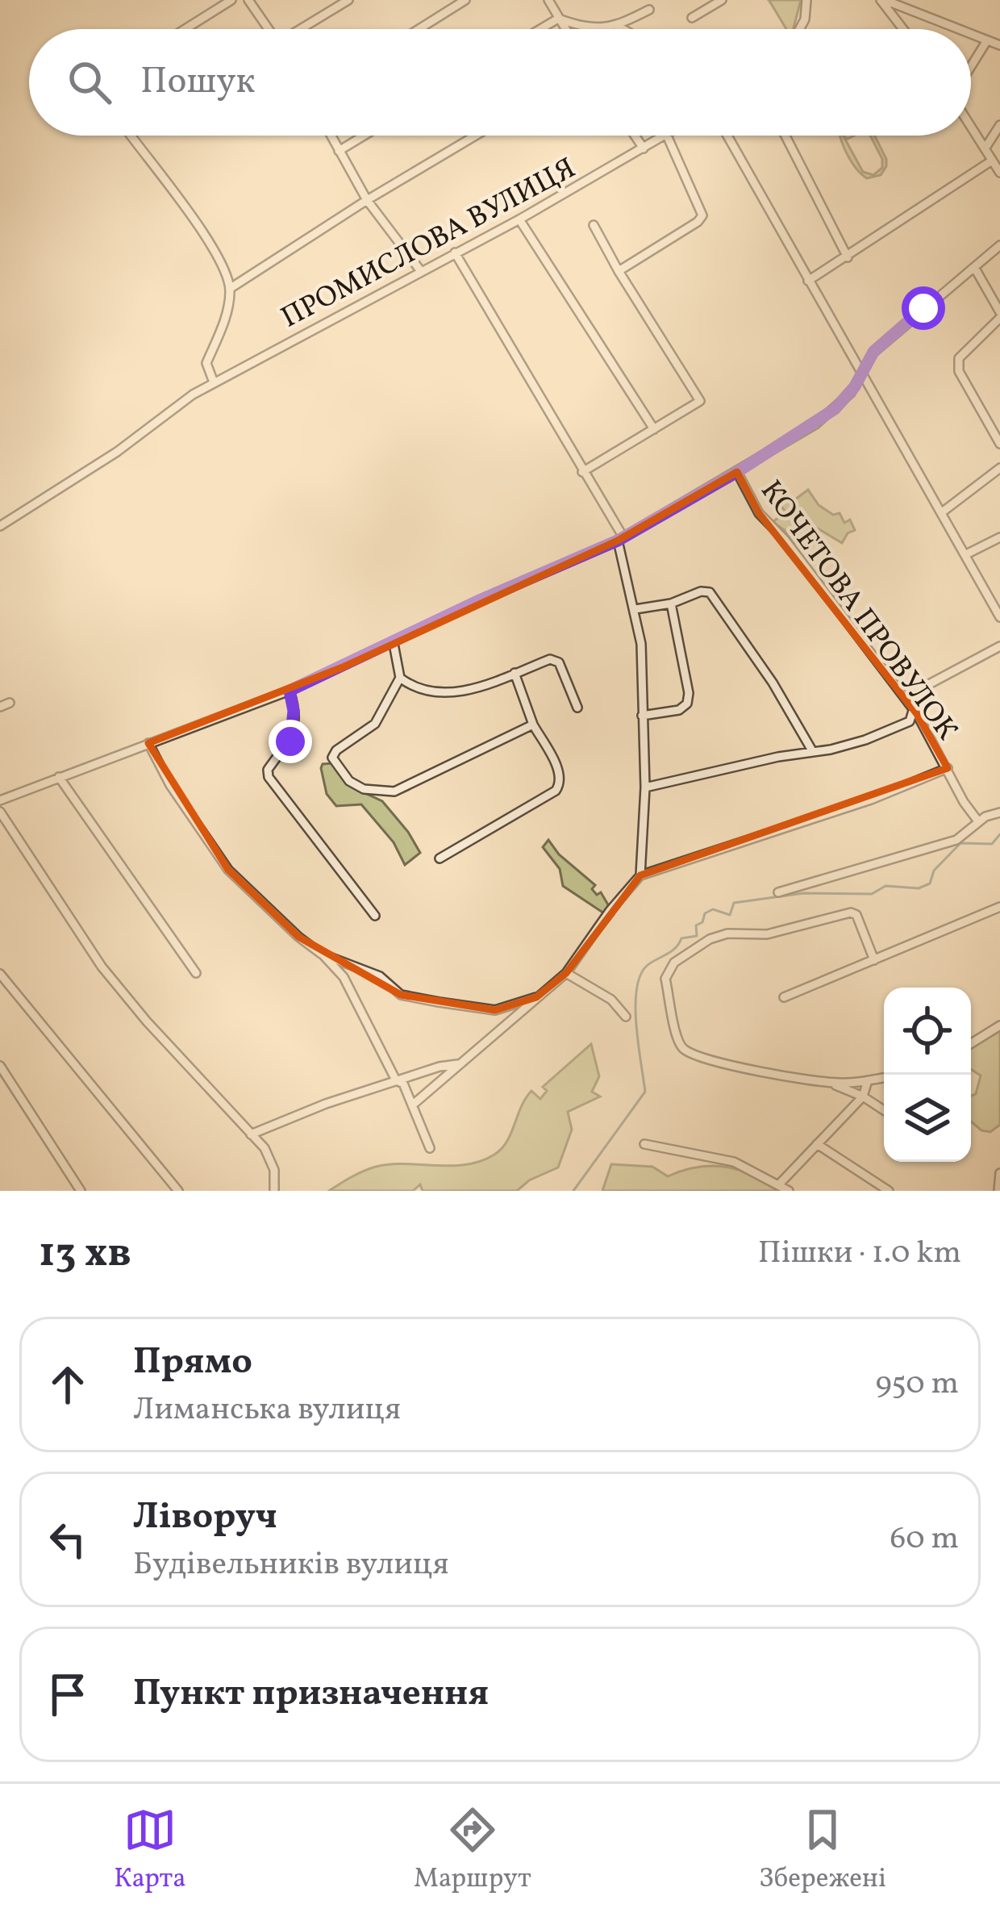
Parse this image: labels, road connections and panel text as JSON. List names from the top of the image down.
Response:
{
  "streets": {
    "street": ["ПРОМИСЛОВА ВУЛИЦЯ", "КОЧЕТОВА ПРОВУЛОК"]
  },
  "page": {
    "search": "Пошук",
    "heading": ["13 хв", "Пішки · 1.0 km"],
    "list": [
      ["Прямо", "Лиманська вулиця", "950 m"],
      ["Ліворуч", "Будівельників вулиця", "60 m"],
      "Пункт призначення"
    ],
    "nav": ["Карта", "Маршрут", "Збережені"]
  }
}
